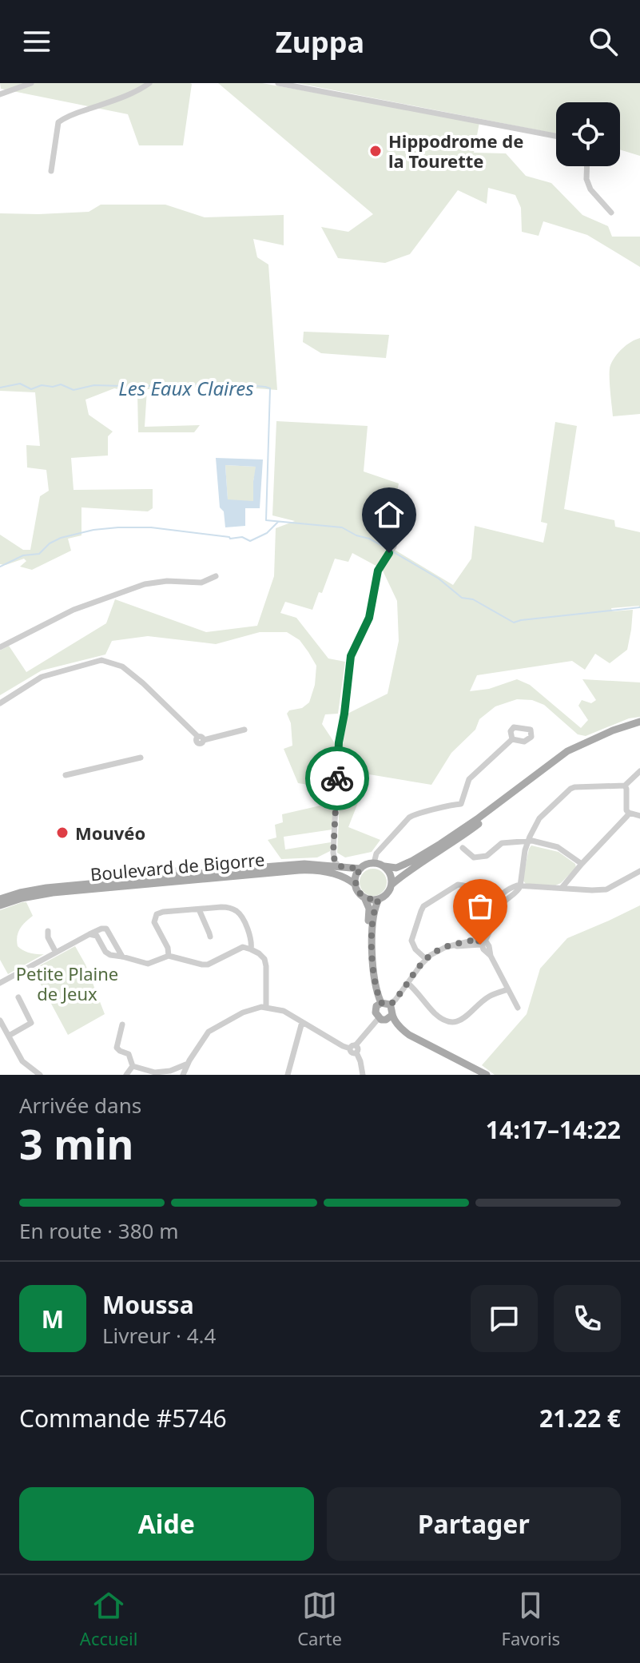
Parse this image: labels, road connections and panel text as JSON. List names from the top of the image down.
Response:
{
  "streets": {
    "main road": ["Boulevard de Bigorre"]
  },
  "water": ["Les Eaux Claires"],
  "parks": ["Petite Plaine de Jeux"],
  "places": ["Hippodrome de la Tourette", "Mouvéo"],
  "page": {
    "header": "Zuppa",
    "heading": ["3 min", "Arrivée dans", "14:17–14:22"],
    "panel": [
      "Moussa",
      "Livreur · 4.4",
      "Commande #5746",
      "21.22 €"
    ],
    "bar": "En route · 380 m",
    "round": "M",
    "buttons": ["Aide", "Partager"],
    "tabs": ["Accueil", "Carte", "Favoris"]
  }
}
